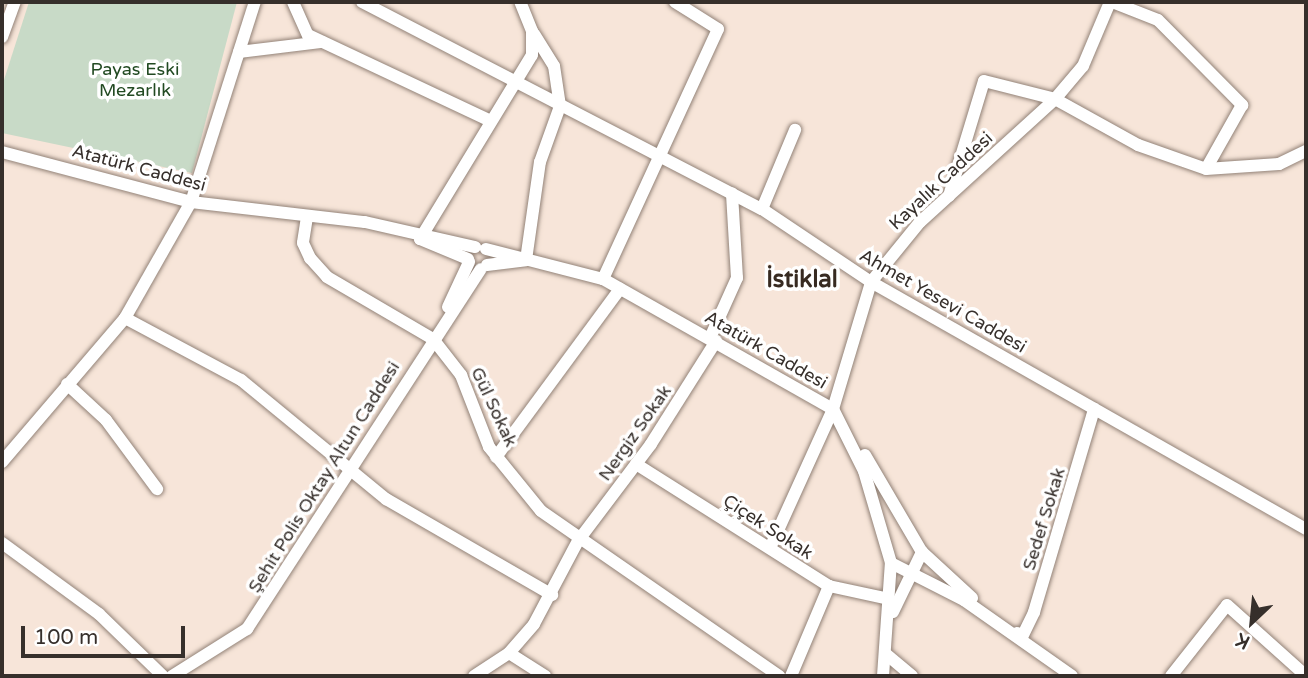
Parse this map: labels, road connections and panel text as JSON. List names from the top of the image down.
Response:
{
  "streets": {
    "street": [
      "Atatürk Caddesi",
      "Kayalık Caddesi",
      "Ahmet Yesevi Caddesi",
      "Gül Sokak",
      "Nergiz Sokak",
      "Şehit Polis Oktay Altun Caddesi",
      "Sedef Sokak",
      "Çiçek Sokak"
    ]
  },
  "crossings": [
    ["Atatürk Caddesi", "Kayalık Caddesi"],
    ["Atatürk Caddesi", "Gül Sokak"],
    ["Atatürk Caddesi", "Nergiz Sokak"],
    ["Atatürk Caddesi", "Şehit Polis Oktay Altun Caddesi"],
    ["Kayalık Caddesi", "Ahmet Yesevi Caddesi"],
    ["Kayalık Caddesi", "Çiçek Sokak"],
    ["Ahmet Yesevi Caddesi", "Nergiz Sokak"],
    ["Ahmet Yesevi Caddesi", "Sedef Sokak"],
    ["Gül Sokak", "Nergiz Sokak"],
    ["Gül Sokak", "Şehit Polis Oktay Altun Caddesi"],
    ["Nergiz Sokak", "Çiçek Sokak"]
  ],
  "districts": ["İstiklal"],
  "parks": ["Payas Eski Mezarlık"],
  "scale_bar": "100 m",
  "north": "bottom left"
}
